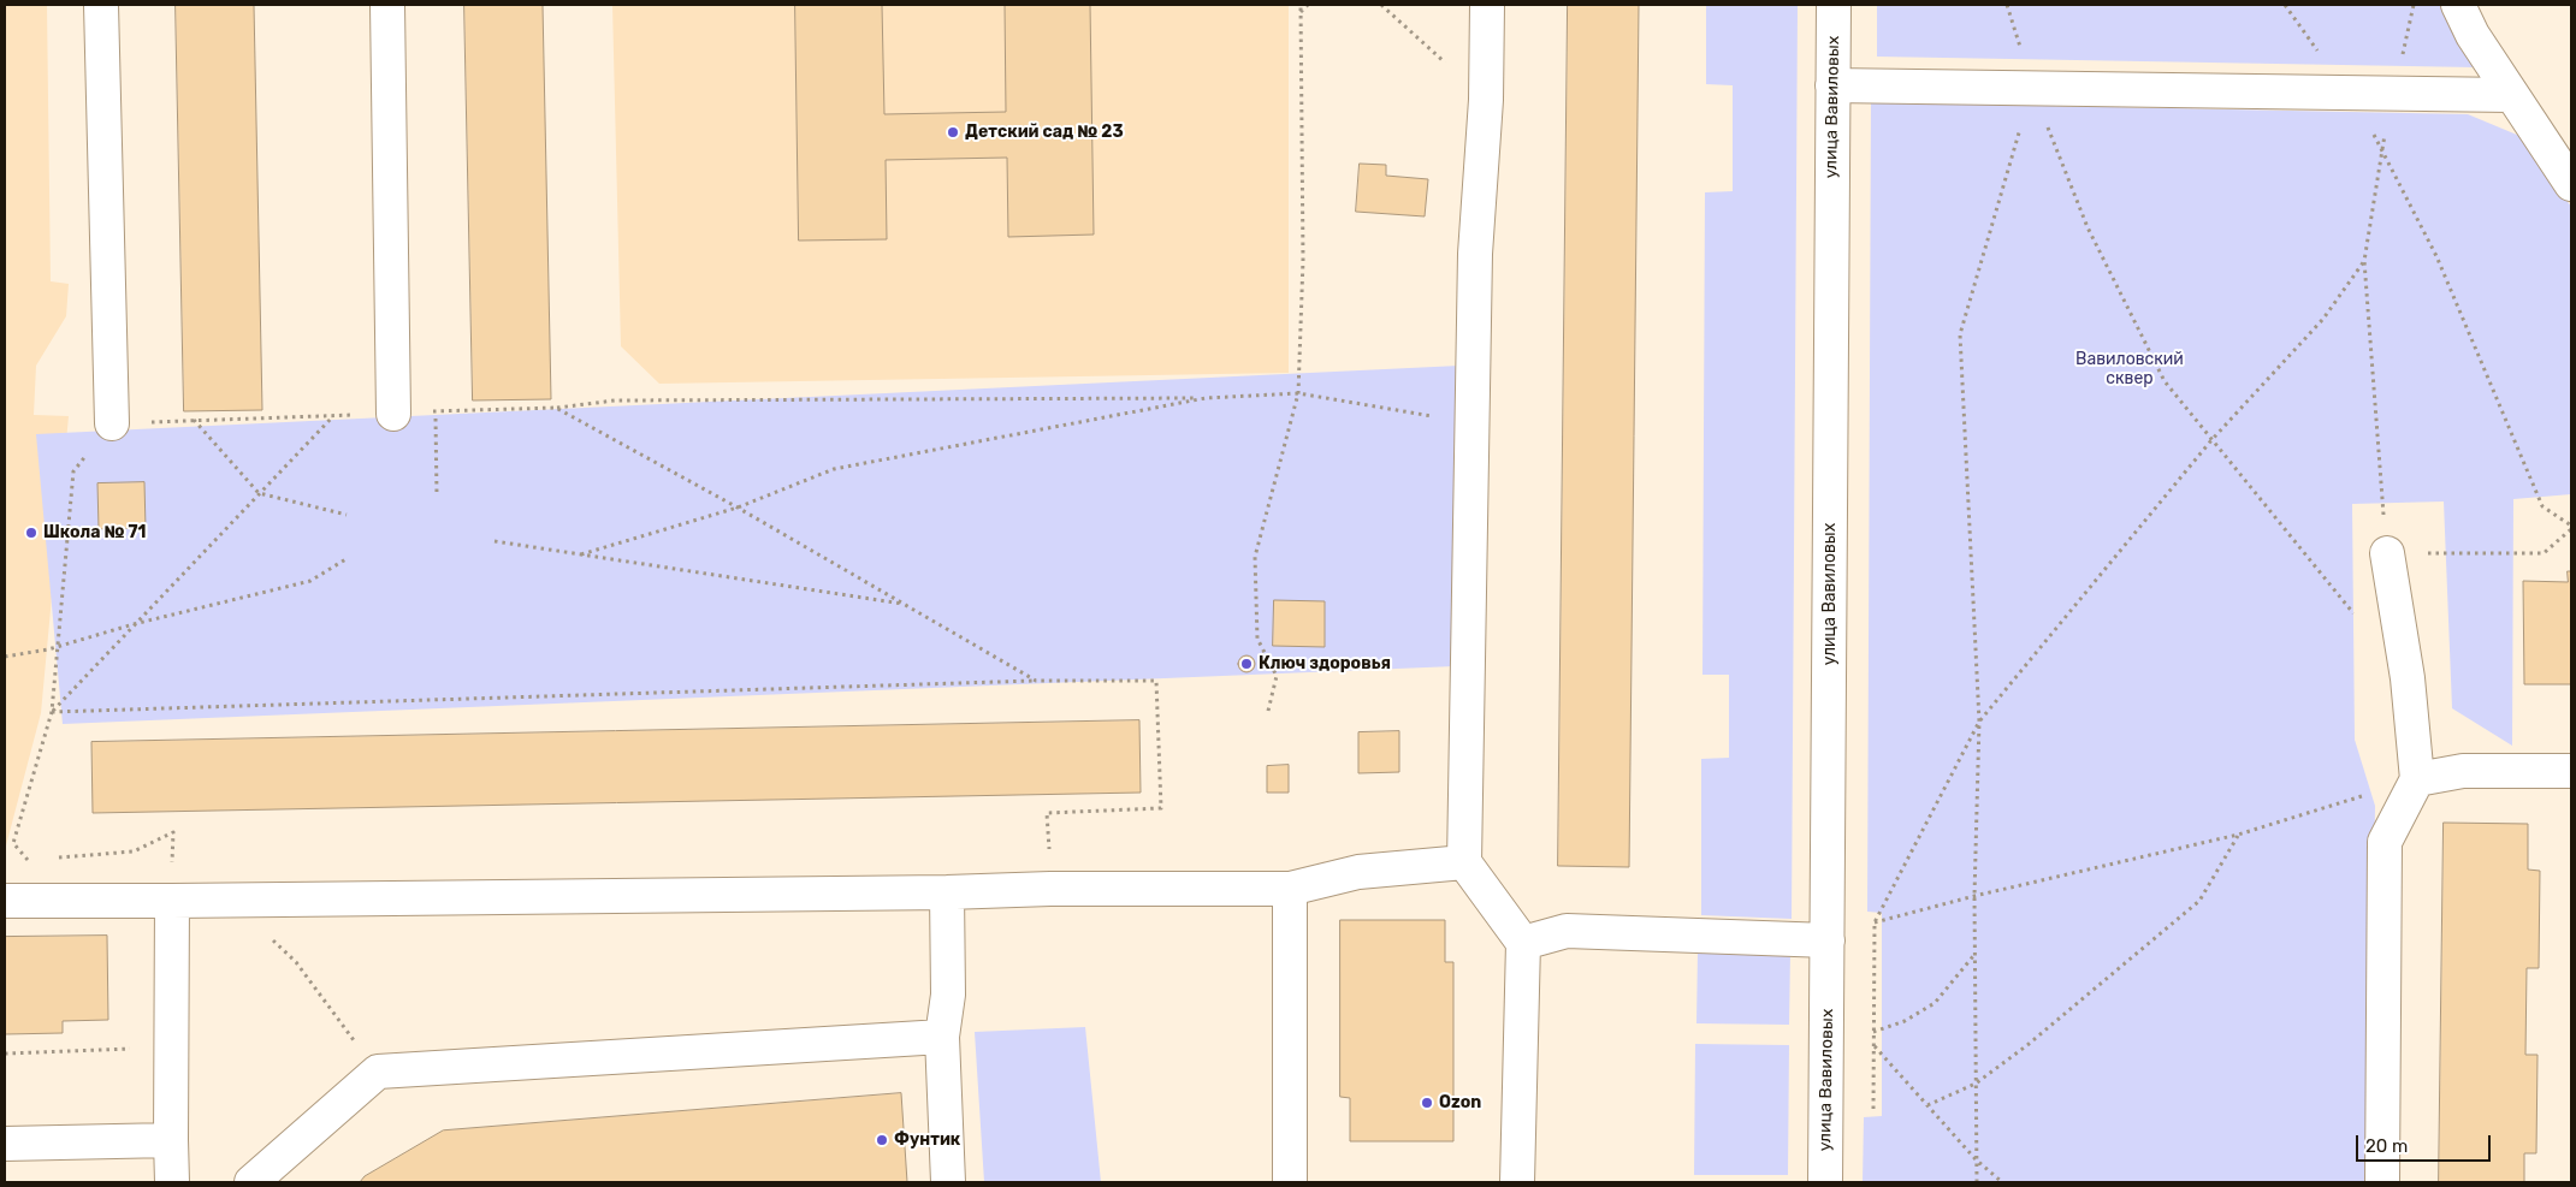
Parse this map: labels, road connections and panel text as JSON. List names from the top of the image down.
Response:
{
  "streets": {
    "street": ["улица Вавиловых"]
  },
  "parks": ["Вавиловский сквер"],
  "places": [
    "Детский сад № 23",
    "Школа № 71",
    "Ключ здоровья",
    "Ozon",
    "Фунтик"
  ],
  "scale_bar": "20 m"
}
